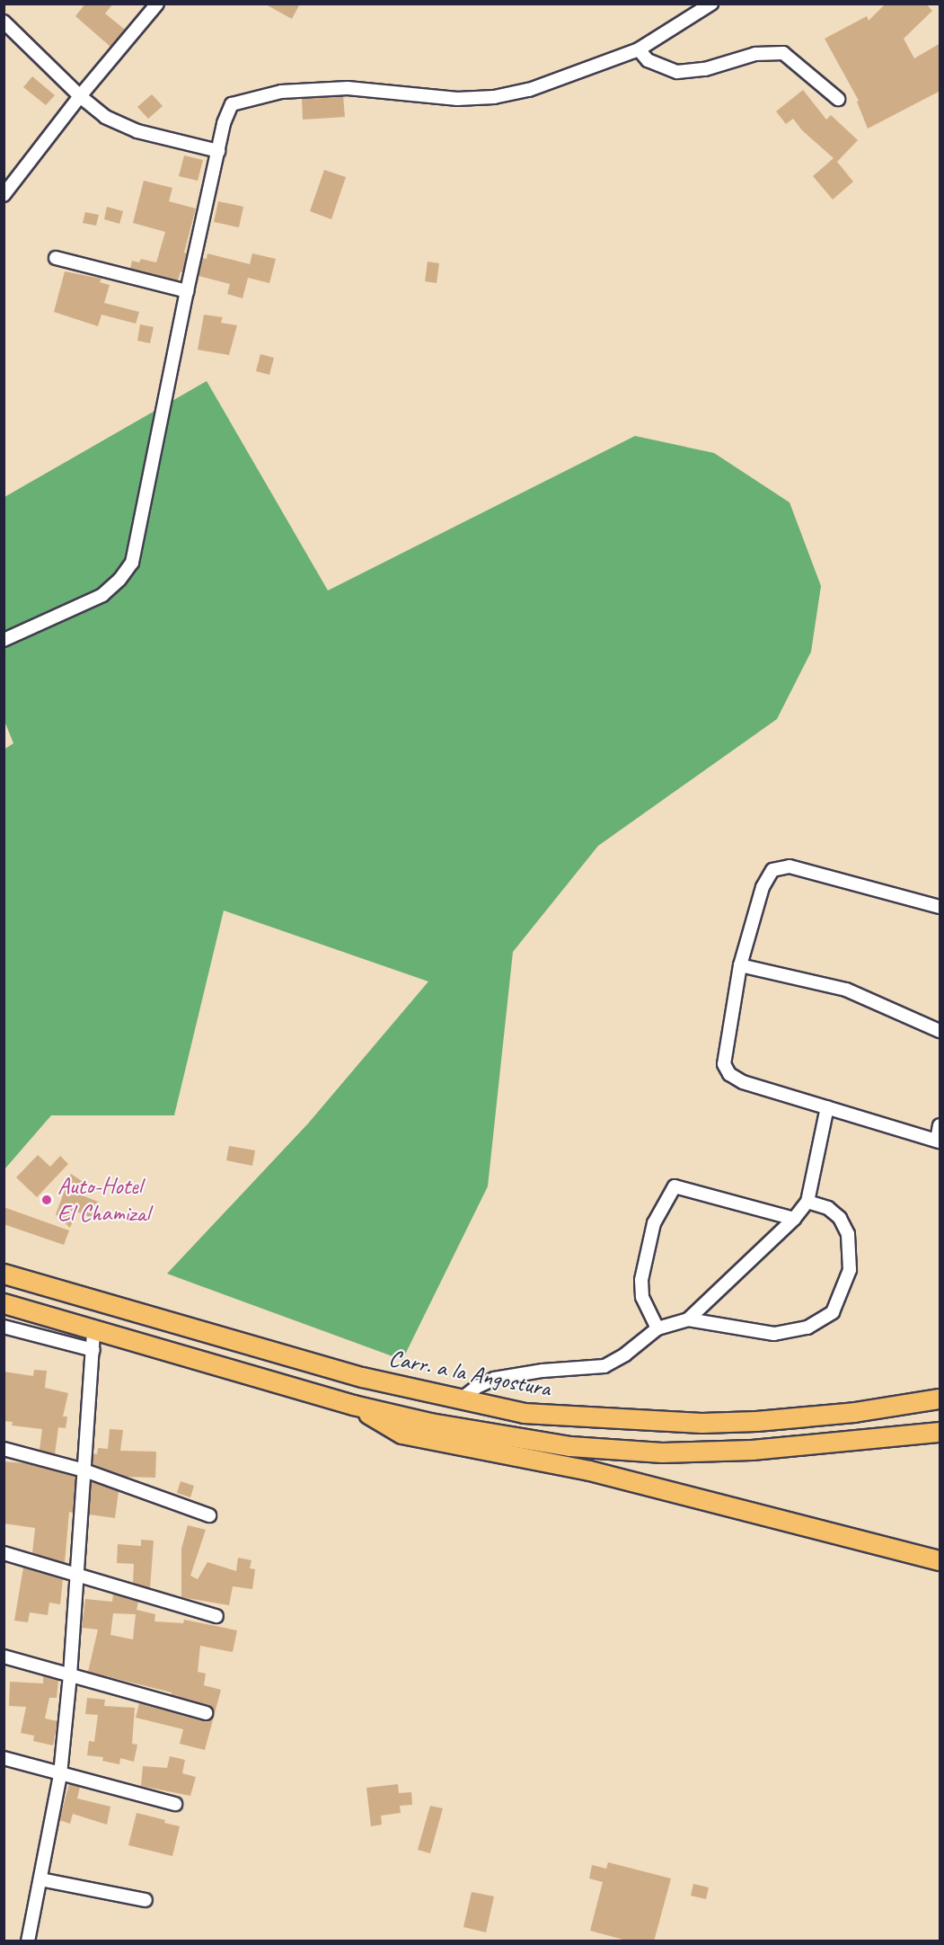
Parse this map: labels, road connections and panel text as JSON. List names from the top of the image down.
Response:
{
  "streets": {
    "main road": ["Carr. a la Angostura"]
  },
  "places": ["Auto-Hotel El Chamizal"]
}
